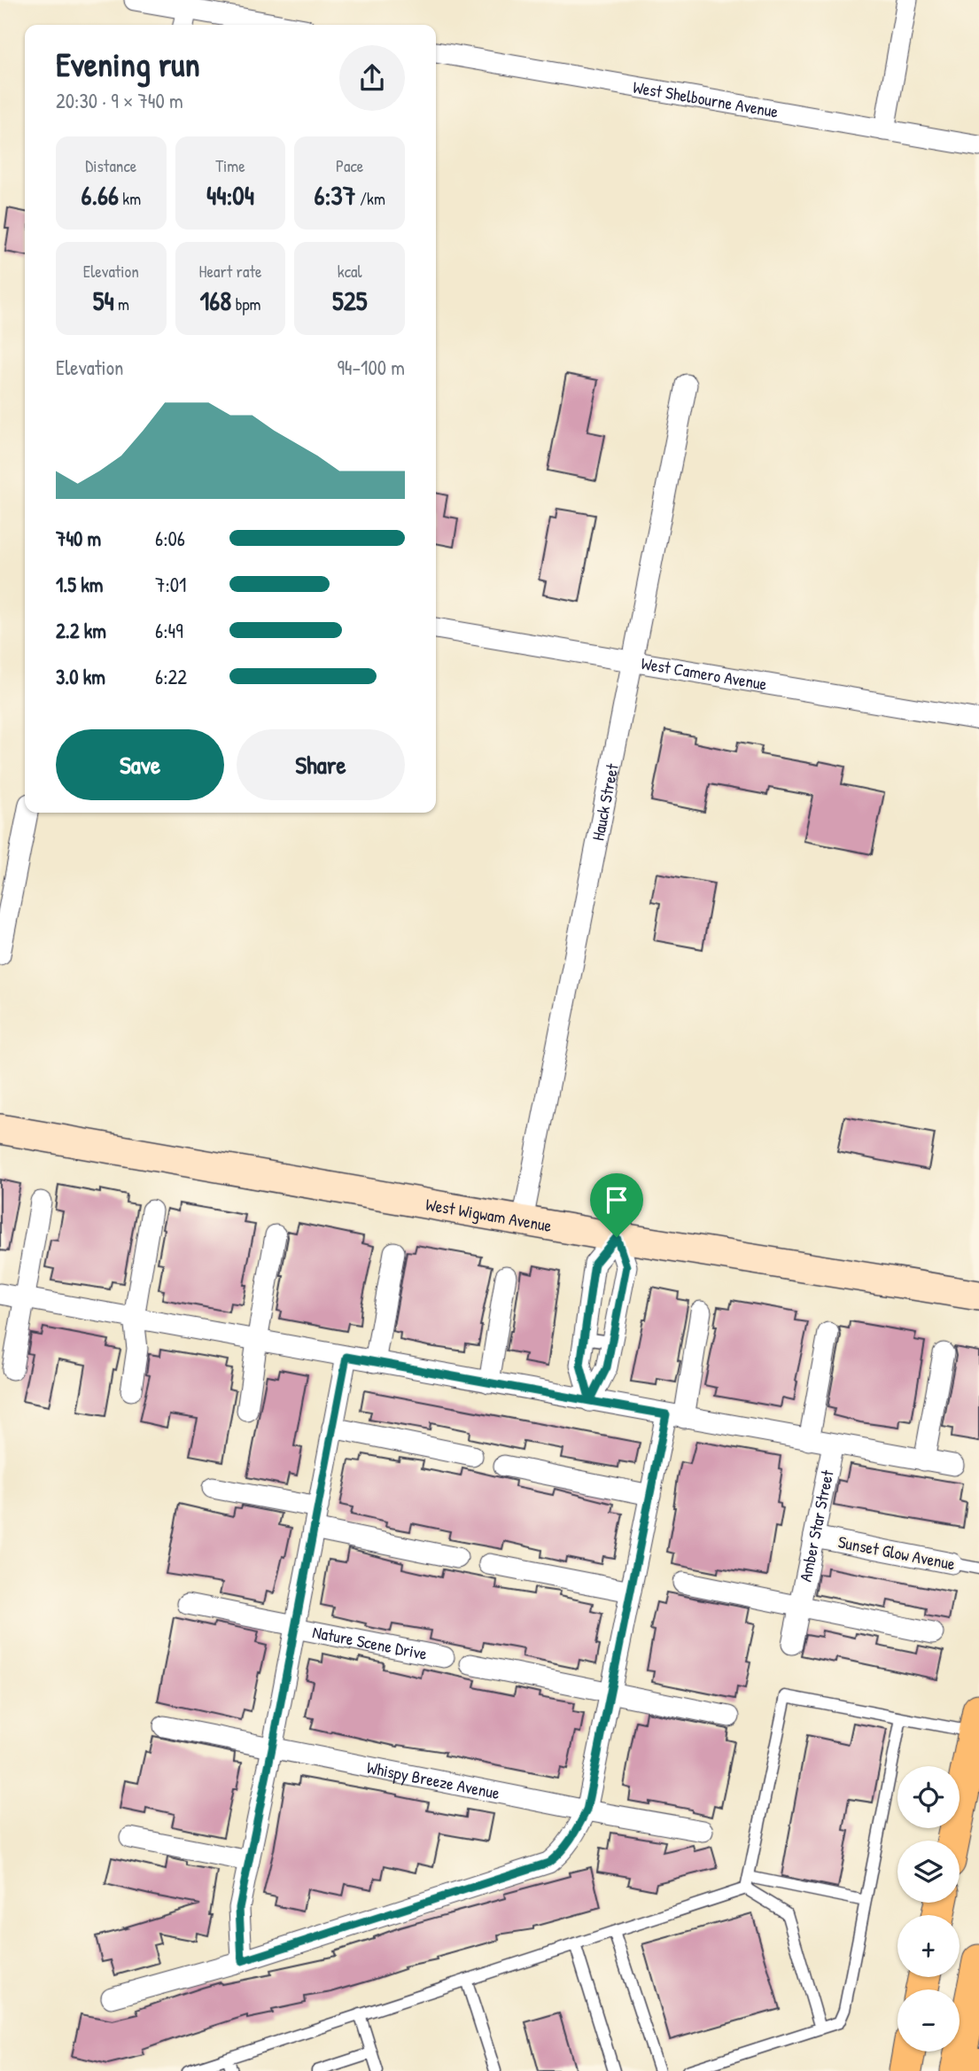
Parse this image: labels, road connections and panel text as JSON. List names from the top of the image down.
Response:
{
  "streets": {
    "street": [
      "West Shelbourne Avenue",
      "West Camero Avenue",
      "Hauck Street",
      "West Wigwam Avenue",
      "Amber Star Street",
      "Sunset Glow Avenue",
      "Nature Scene Drive",
      "Whispy Breeze Avenue"
    ]
  },
  "crossings": [
    ["West Camero Avenue", "Hauck Street"],
    ["Hauck Street", "West Wigwam Avenue"],
    ["Amber Star Street", "Sunset Glow Avenue"],
    ["Nature Scene Drive", "Whispy Breeze Avenue"]
  ],
  "page": {
    "heading": ["Evening run", "20:30 · 9 × 740 m"],
    "stats": [
      ["Distance", "6.66 km"],
      ["Time", "44:04"],
      ["Pace", "6:37 /km"],
      ["Elevation", "54 m"],
      ["Heart rate", "168 bpm"],
      ["kcal", "525"]
    ],
    "chart": ["Elevation", "94–100 m"],
    "list": [
      {
        "name": "740 m",
        "note": "6:06"
      },
      {
        "name": "1.5 km",
        "note": "7:01"
      },
      {
        "name": "2.2 km",
        "note": "6:49"
      },
      {
        "name": "3.0 km",
        "note": "6:22"
      }
    ],
    "buttons": ["Save", "Share"],
    "map_buttons": ["+", "−"]
  }
}
